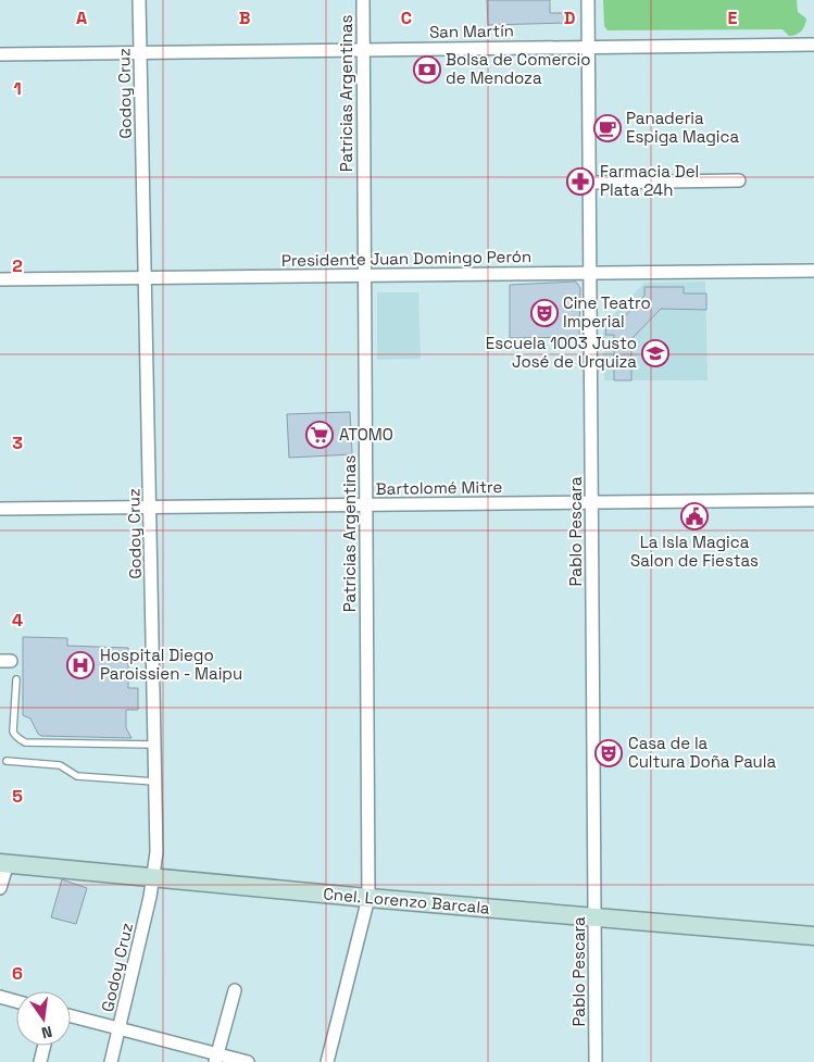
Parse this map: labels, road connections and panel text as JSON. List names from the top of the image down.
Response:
{
  "streets": {
    "street": [
      "San Martín",
      "Godoy Cruz",
      "Patricias Argentinas",
      "Presidente Juan Domingo Perón",
      "Bartolomé Mitre",
      "Pablo Pescara",
      "Cnel. Lorenzo Barcala"
    ]
  },
  "crossings": [
    ["San Martín", "Godoy Cruz"],
    ["San Martín", "Patricias Argentinas"],
    ["San Martín", "Pablo Pescara"],
    ["Godoy Cruz", "Presidente Juan Domingo Perón"],
    ["Godoy Cruz", "Bartolomé Mitre"],
    ["Godoy Cruz", "Cnel. Lorenzo Barcala"],
    ["Patricias Argentinas", "Presidente Juan Domingo Perón"],
    ["Patricias Argentinas", "Bartolomé Mitre"],
    ["Patricias Argentinas", "Cnel. Lorenzo Barcala"],
    ["Presidente Juan Domingo Perón", "Pablo Pescara"],
    ["Bartolomé Mitre", "Pablo Pescara"],
    ["Pablo Pescara", "Cnel. Lorenzo Barcala"]
  ],
  "places": {
    "bank": ["Bolsa de Comercio de Mendoza"],
    "cafe": ["Panaderia Espiga Magica"],
    "pharmacy": ["Farmacia Del Plata 24h"],
    "theatre": ["Cine Teatro Imperial", "Casa de la Cultura Doña Paula"],
    "school or university": ["Escuela 1003 Justo José de Urquiza"],
    "supermarket": ["ATOMO"],
    "public building": ["La Isla Magica Salon de Fiestas"],
    "hospital": ["Hospital Diego Paroissien - Maipu"]
  },
  "north": "bottom",
  "grid": {
    "columns": [
      "A",
      "B",
      "C",
      "D",
      "E"
    ],
    "rows": [
      "1",
      "2",
      "3",
      "4",
      "5",
      "6"
    ]
  }
}
